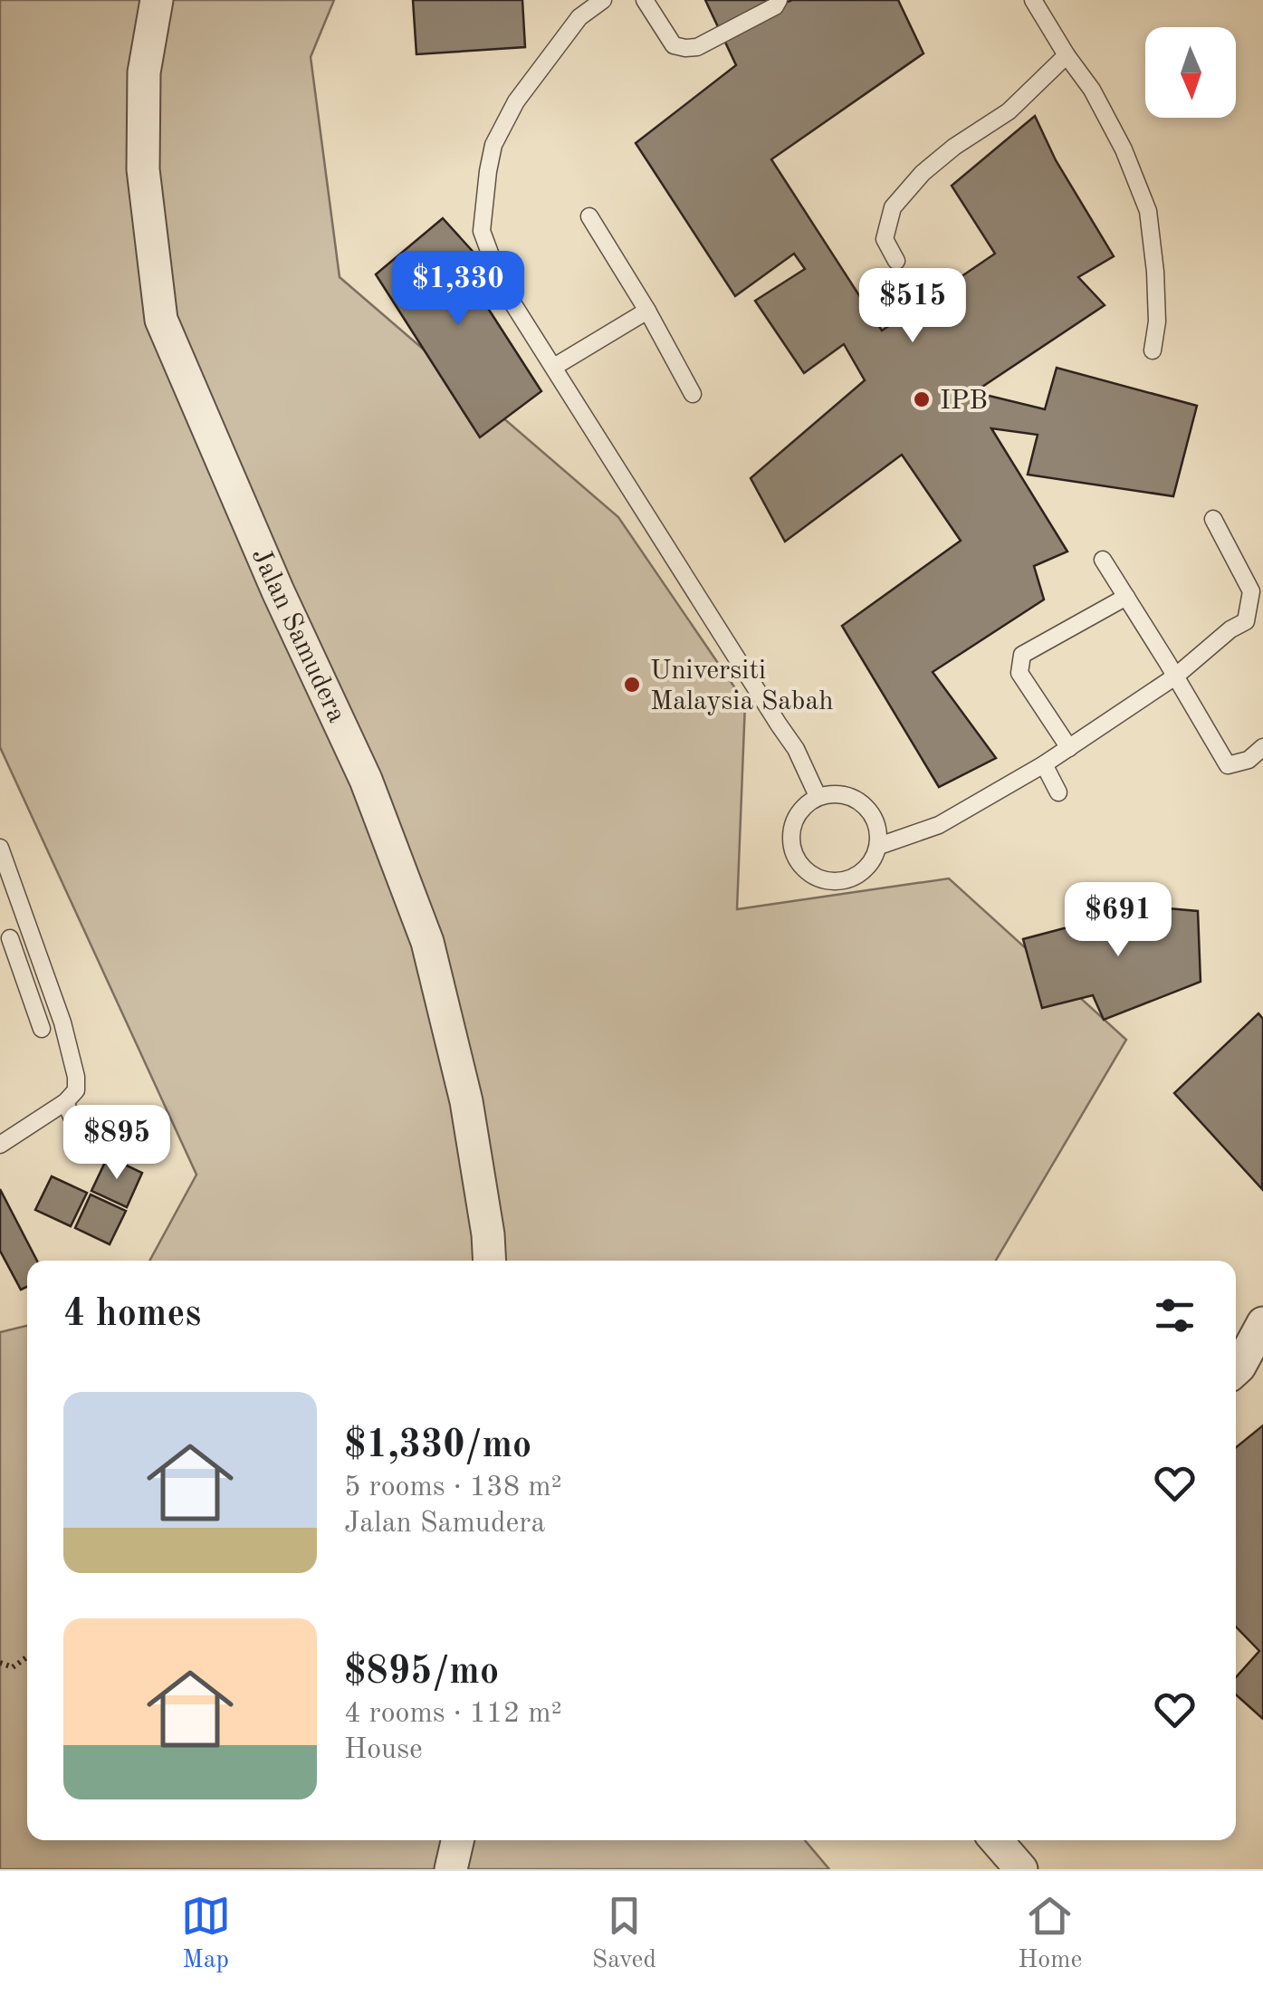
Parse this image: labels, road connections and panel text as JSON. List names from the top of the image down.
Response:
{
  "streets": {
    "street": ["Jalan Samudera"]
  },
  "places": ["IPB", "Universiti Malaysia Sabah"],
  "north": "bottom",
  "page": {
    "price": [
      "$1,330",
      "$515",
      "$691",
      "$895"
    ],
    "heading": "4 homes",
    "list": [
      {
        "name": "$1,330/mo",
        "note": "5 rooms · 138 m² · Jalan Samudera"
      },
      {
        "name": "$895/mo",
        "note": "4 rooms · 112 m² · House"
      }
    ],
    "tabs": ["Map", "Saved", "Home"]
  }
}
